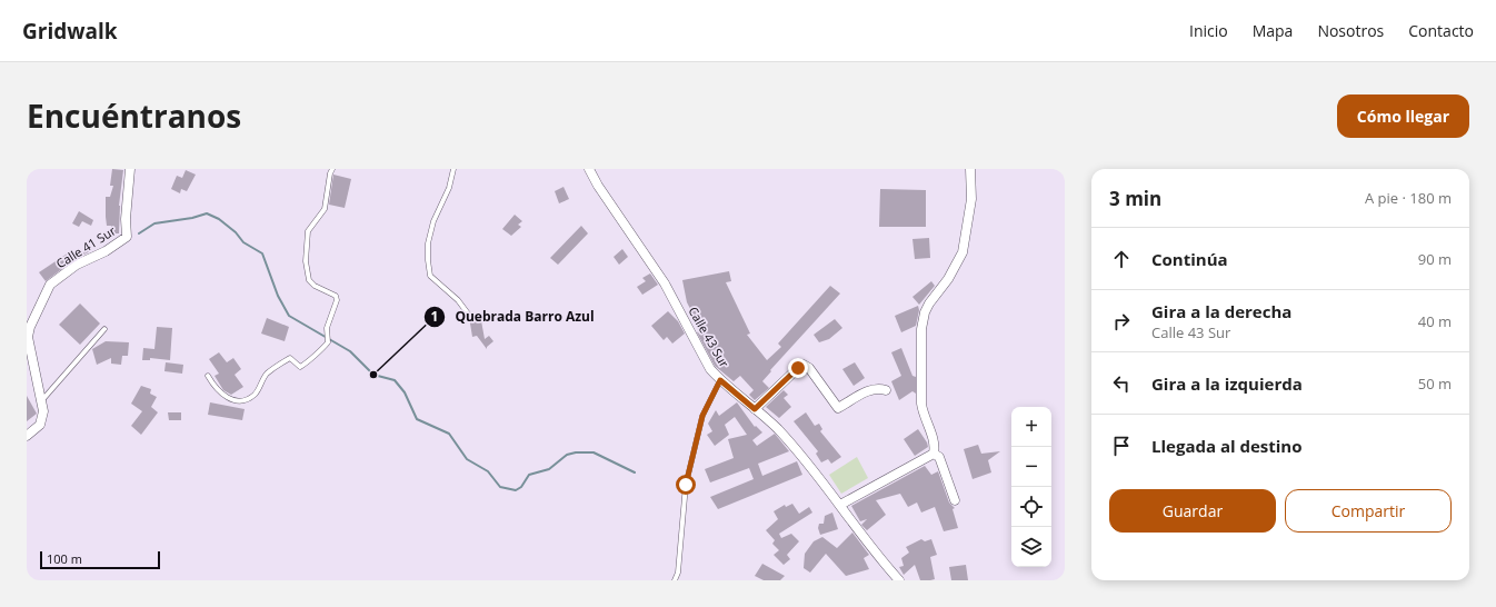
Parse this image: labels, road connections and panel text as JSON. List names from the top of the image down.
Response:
{
  "streets": {
    "street": ["Calle 41 Sur", "Calle 43 Sur"]
  },
  "places": ["Quebrada Barro Azul"],
  "scale_bar": "100 m",
  "page": {
    "header": "Gridwalk",
    "nav": [
      "Inicio",
      "Mapa",
      "Nosotros",
      "Contacto"
    ],
    "title": "Encuéntranos",
    "buttons": [
      "Cómo llegar",
      ["Guardar", "Compartir"]
    ],
    "heading": ["3 min", "A pie · 180 m"],
    "list": [
      ["Continúa", "90 m"],
      ["Gira a la derecha", "Calle 43 Sur", "40 m"],
      ["Gira a la izquierda", "50 m"],
      "Llegada al destino"
    ],
    "map_buttons": ["+", "−"],
    "scale": "100 m"
  }
}
